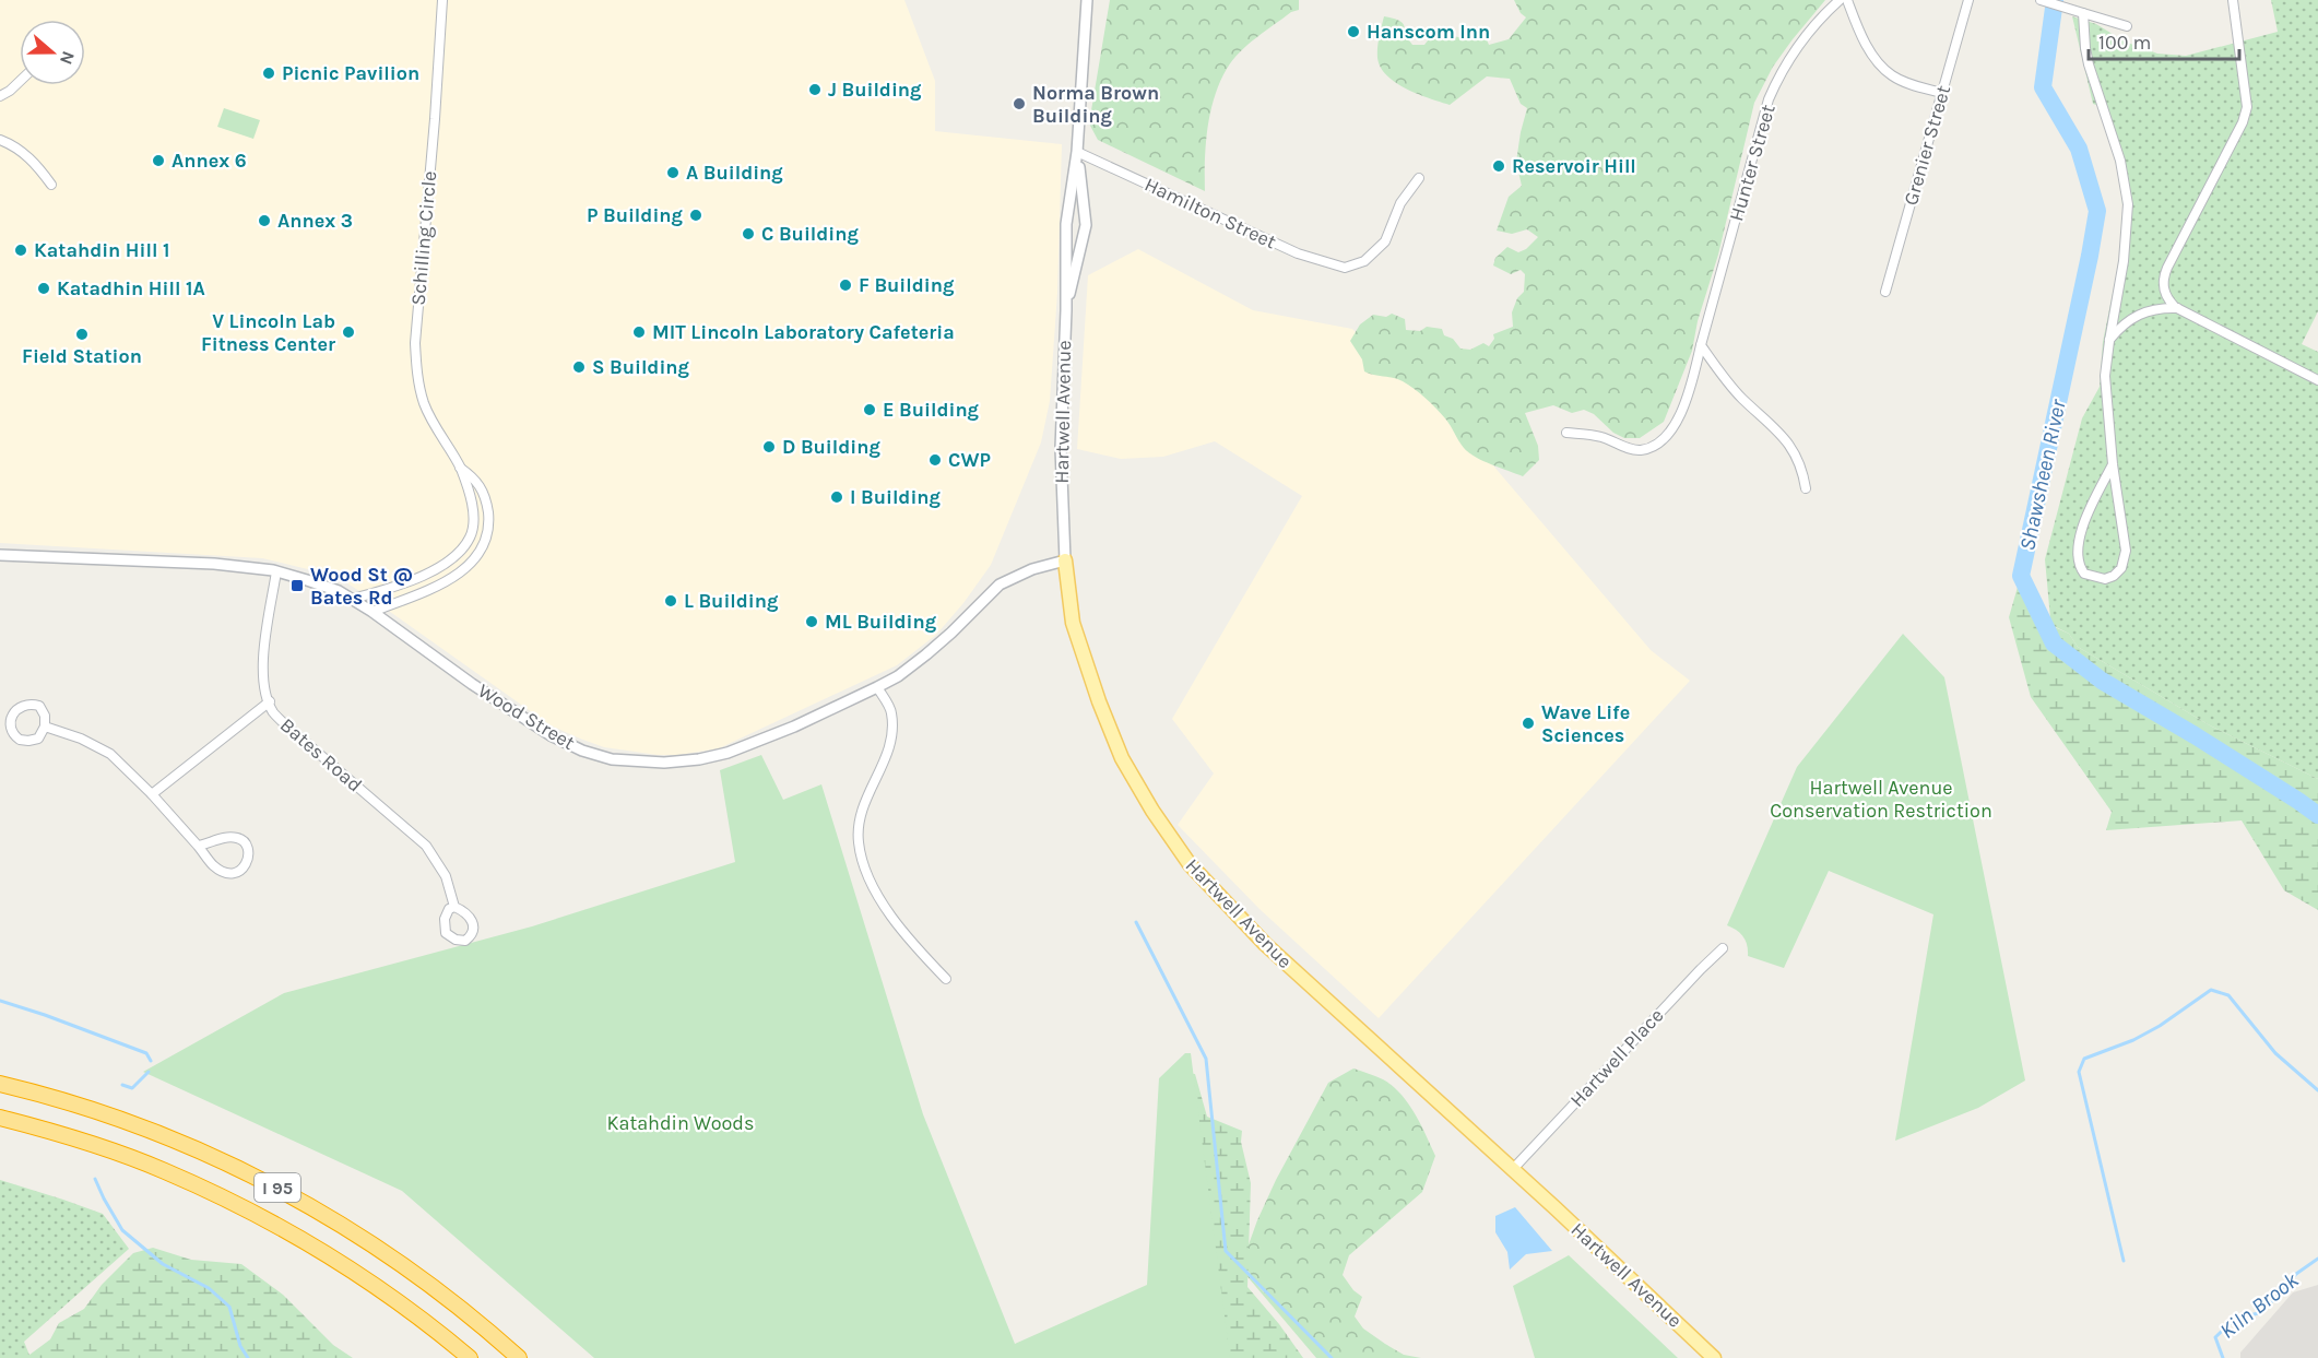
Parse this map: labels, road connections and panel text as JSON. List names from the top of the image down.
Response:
{
  "streets": {
    "highway": ["I 95"],
    "main road": ["Hartwell Avenue"],
    "street": [
      "Grenier Street",
      "Hunter Street",
      "Hamilton Street",
      "Schilling Circle",
      "Wood Street",
      "Bates Road",
      "Hartwell Place"
    ]
  },
  "crossings": [
    ["Hamilton Street", "Hartwell Avenue"],
    ["Schilling Circle", "Wood Street"],
    ["Hartwell Avenue", "Wood Street"],
    ["Hartwell Avenue", "Hartwell Place"],
    ["Wood Street", "Bates Road"]
  ],
  "water": ["Shawsheen River", "Kiln Brook"],
  "parks": ["Hartwell Avenue Conservation Restriction", "Katahdin Woods"],
  "places": {
    "other": [
      "Hanscom Inn",
      "Picnic Pavilion",
      "J Building",
      "Norma Brown Building",
      "Annex 6",
      "Reservoir Hill",
      "A Building",
      "P Building",
      "Annex 3",
      "C Building",
      "Katahdin Hill 1",
      "F Building",
      "Katadhin Hill 1A",
      "V Lincoln Lab Fitness Center",
      "MIT Lincoln Laboratory Cafeteria",
      "Field Station",
      "S Building",
      "E Building",
      "D Building",
      "CWP",
      "I Building",
      "L Building",
      "ML Building",
      "Wave Life Sciences"
    ],
    "transit": ["Wood St @ Bates Rd"]
  },
  "scale_bar": "100 m",
  "north": "right"
}
